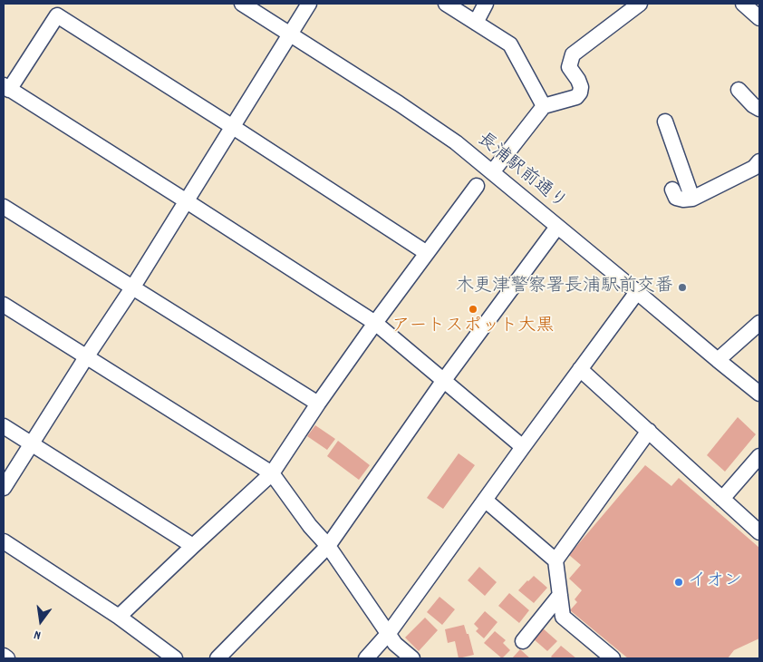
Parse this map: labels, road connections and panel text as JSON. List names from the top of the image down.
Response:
{
  "streets": {
    "street": ["長浦駅前通り"]
  },
  "places": ["木更津警察署長浦駅前交番", "アートスポット大黒", "イオン"],
  "north": "bottom"
}
